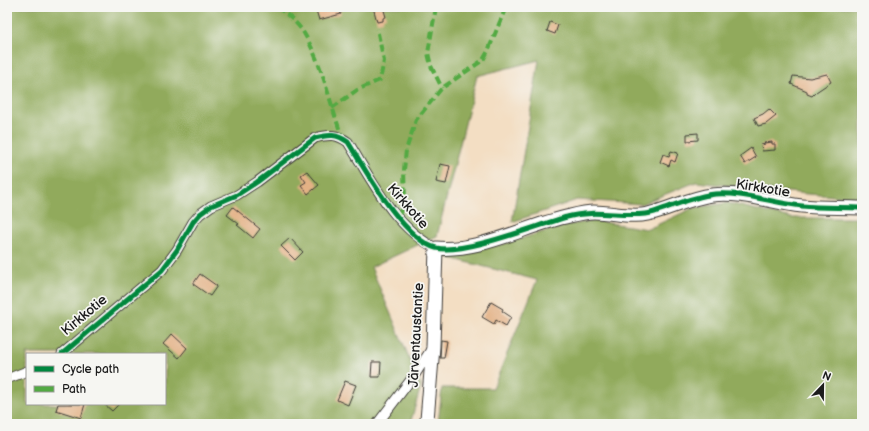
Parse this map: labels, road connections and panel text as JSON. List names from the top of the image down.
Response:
{
  "streets": {
    "street": ["Kirkkotie", "Järventaustantie"]
  },
  "crossings": [
    ["Kirkkotie", "Järventaustantie"]
  ],
  "legend": ["Cycle path", "Path"],
  "north": "top"
}
